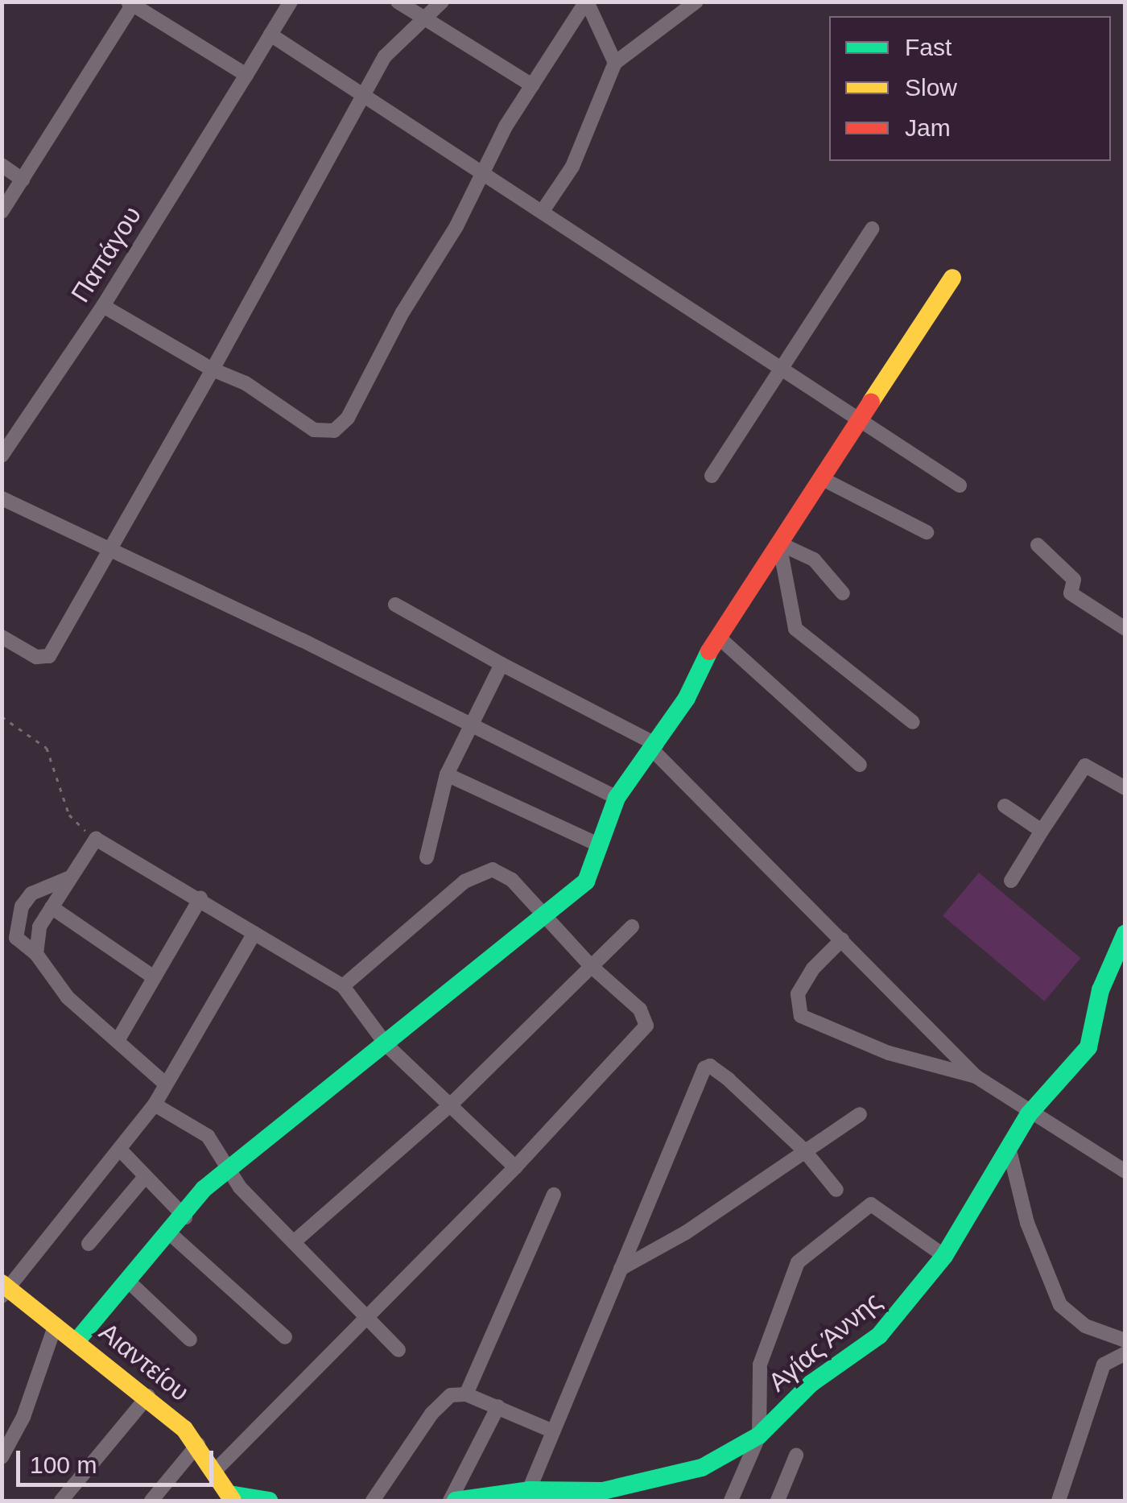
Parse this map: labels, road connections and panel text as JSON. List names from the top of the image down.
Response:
{
  "streets": {
    "street": ["Παπάγου", "Αγίας Άννης", "Αιαντείου"]
  },
  "legend": ["Fast", "Slow", "Jam"],
  "scale_bar": "100 m"
}
